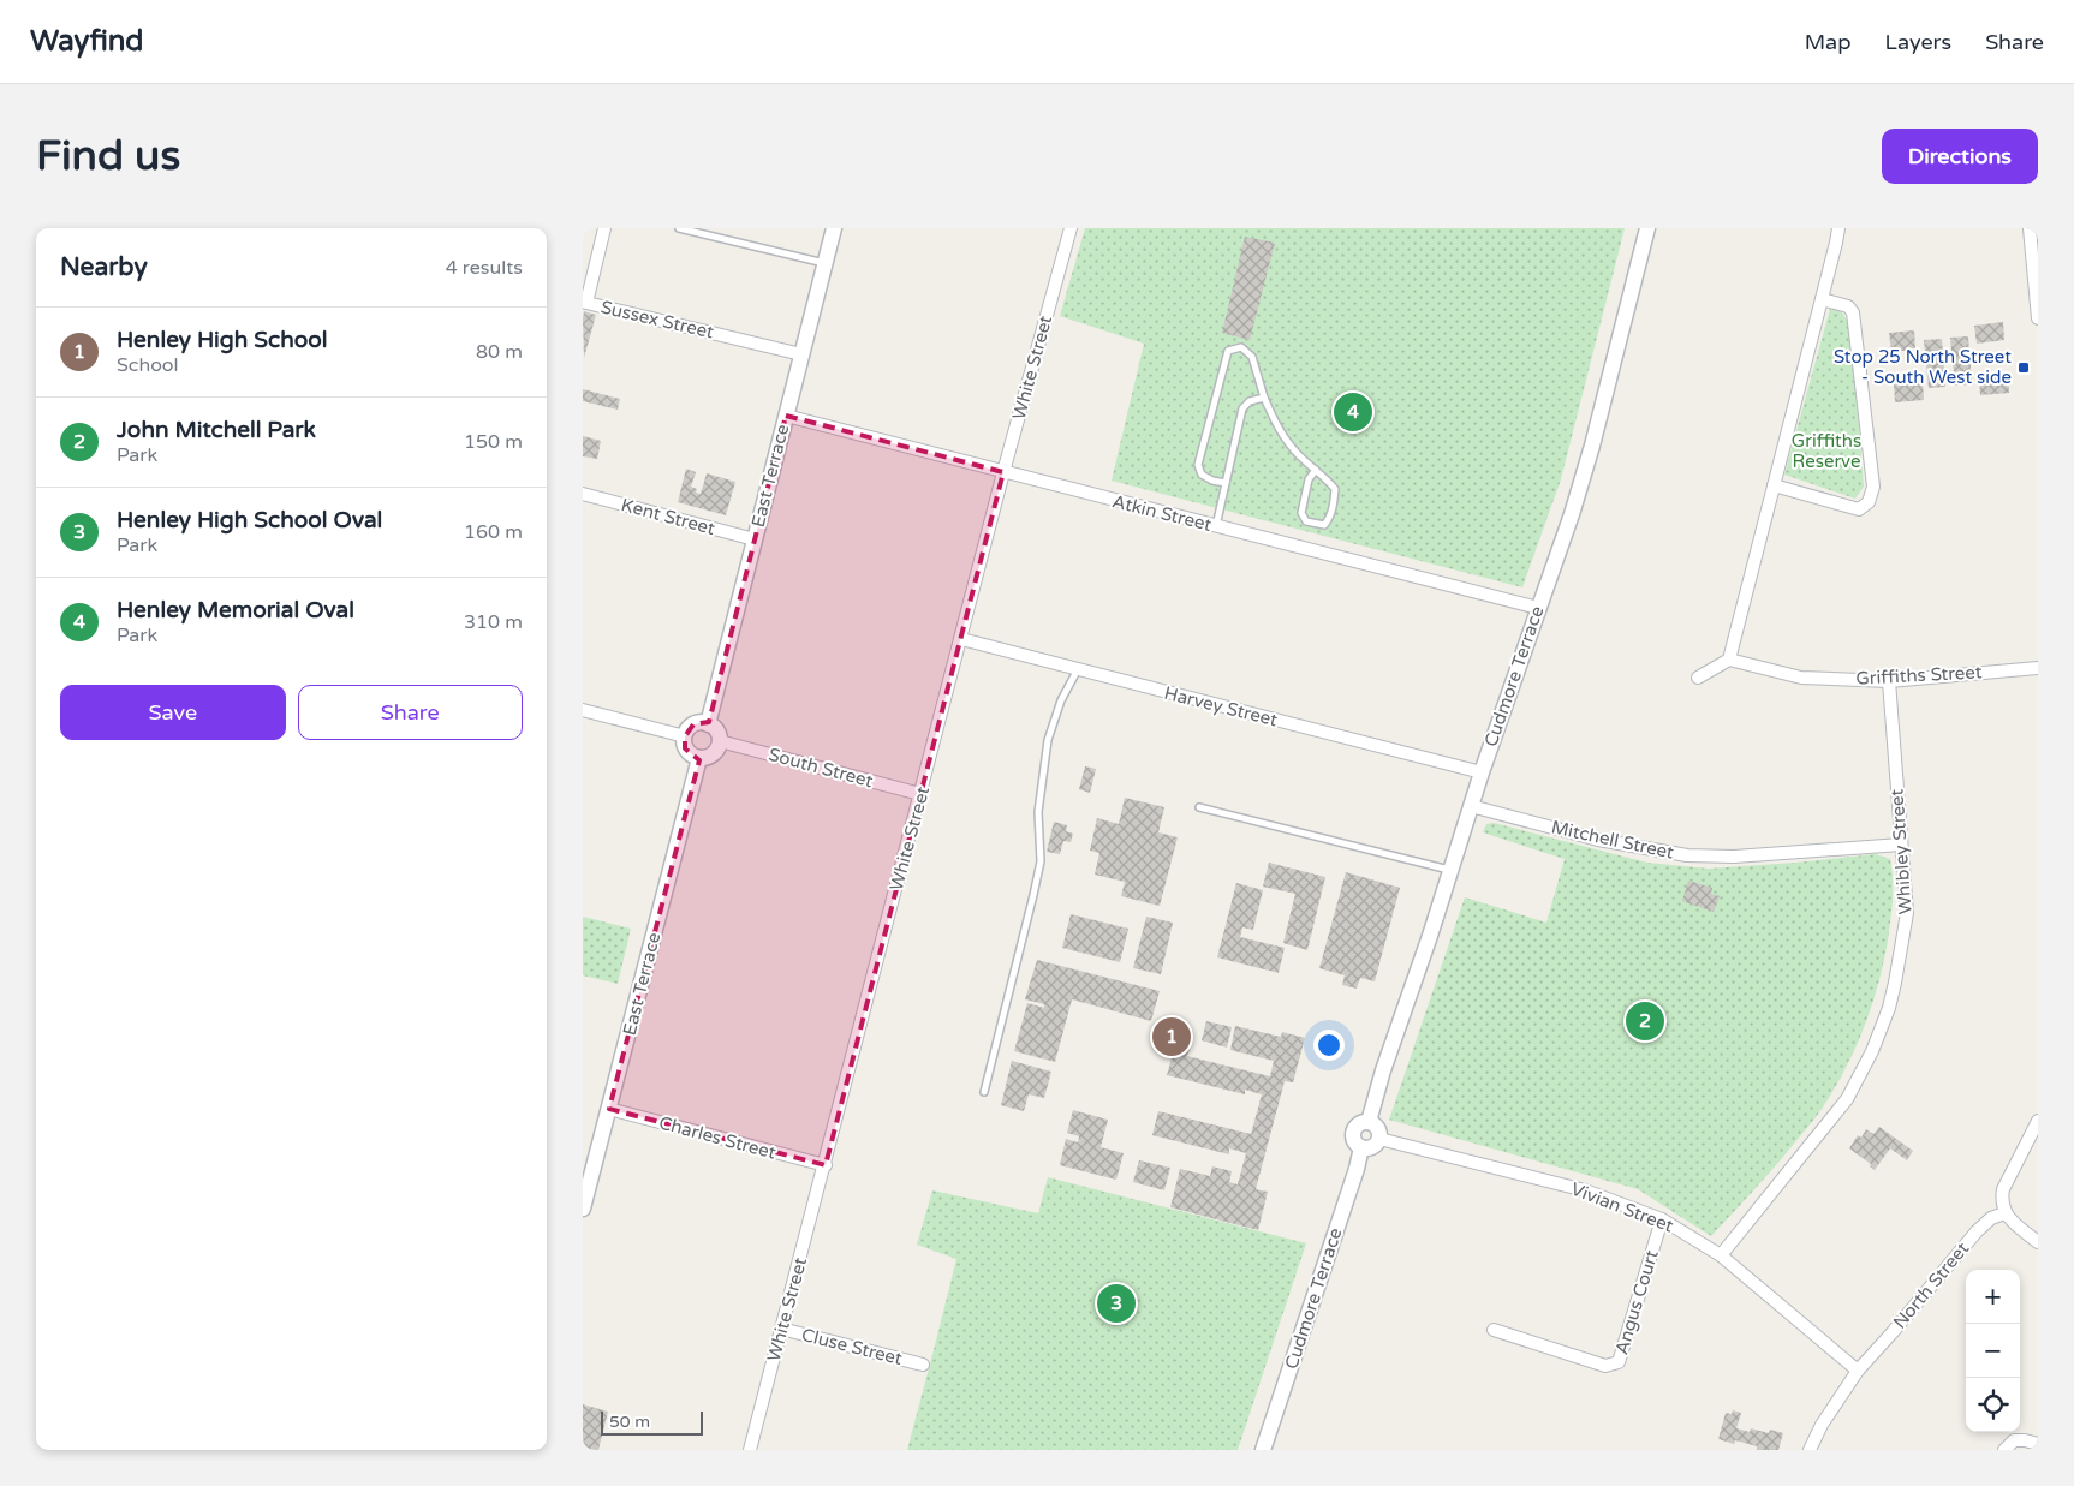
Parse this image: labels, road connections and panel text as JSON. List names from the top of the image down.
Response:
{
  "streets": {
    "street": [
      "Sussex Street",
      "White Street",
      "East Terrace",
      "Atkin Street",
      "Kent Street",
      "Griffiths Street",
      "Cudmore Terrace",
      "Harvey Street",
      "South Street",
      "Mitchell Street",
      "Whibley Street",
      "Charles Street",
      "Vivian Street",
      "North Street",
      "Angus Court",
      "Cluse Street"
    ]
  },
  "crossings": [
    ["Sussex Street", "East Terrace"],
    ["White Street", "Atkin Street"],
    ["White Street", "Harvey Street"],
    ["White Street", "South Street"],
    ["White Street", "Charles Street"],
    ["White Street", "Cluse Street"],
    ["East Terrace", "Atkin Street"],
    ["East Terrace", "Kent Street"],
    ["East Terrace", "South Street"],
    ["East Terrace", "Charles Street"],
    ["Atkin Street", "Cudmore Terrace"],
    ["Griffiths Street", "Whibley Street"],
    ["Cudmore Terrace", "Harvey Street"],
    ["Cudmore Terrace", "Mitchell Street"],
    ["Cudmore Terrace", "Vivian Street"],
    ["Mitchell Street", "Whibley Street"],
    ["Whibley Street", "Vivian Street"],
    ["Vivian Street", "North Street"],
    ["Vivian Street", "Angus Court"]
  ],
  "parks": ["Griffiths Reserve"],
  "places": {
    "transit": ["Stop 25 North Street - South West side"]
  },
  "scale_bar": "50 m",
  "page": {
    "header": "Wayfind",
    "nav": ["Map", "Layers", "Share"],
    "buttons": [
      "Directions",
      ["Save", "Share"]
    ],
    "title": "Find us",
    "heading": ["Nearby", "4 results"],
    "list": [
      {
        "mark": "1",
        "name": "Henley High School",
        "note": "School",
        "value": "80 m"
      },
      {
        "mark": "2",
        "name": "John Mitchell Park",
        "note": "Park",
        "value": "150 m"
      },
      {
        "mark": "3",
        "name": "Henley High School Oval",
        "note": "Park",
        "value": "160 m"
      },
      {
        "mark": "4",
        "name": "Henley Memorial Oval",
        "note": "Park",
        "value": "310 m"
      }
    ],
    "pins": [
      "4",
      "2",
      "1",
      "3"
    ],
    "map_buttons": ["+", "−"],
    "scale": "50 m"
  }
}
